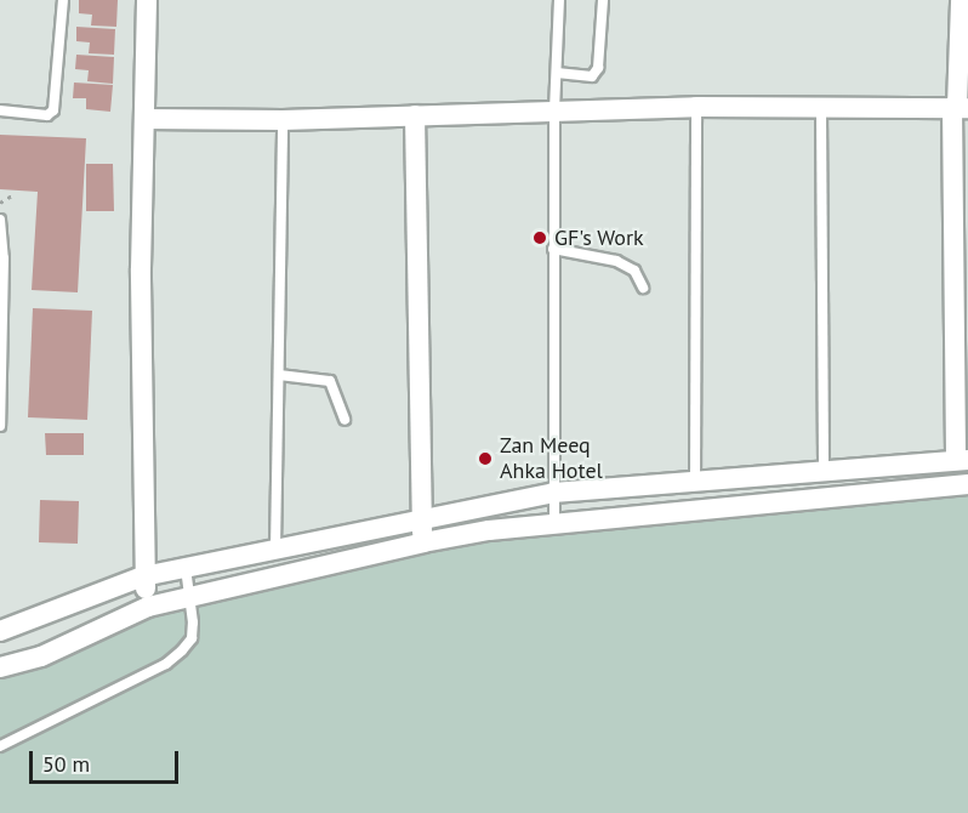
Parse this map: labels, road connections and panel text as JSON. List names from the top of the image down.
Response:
{
  "places": ["GF's Work", "Zan Meeq Ahka Hotel"],
  "scale_bar": "50 m"
}
